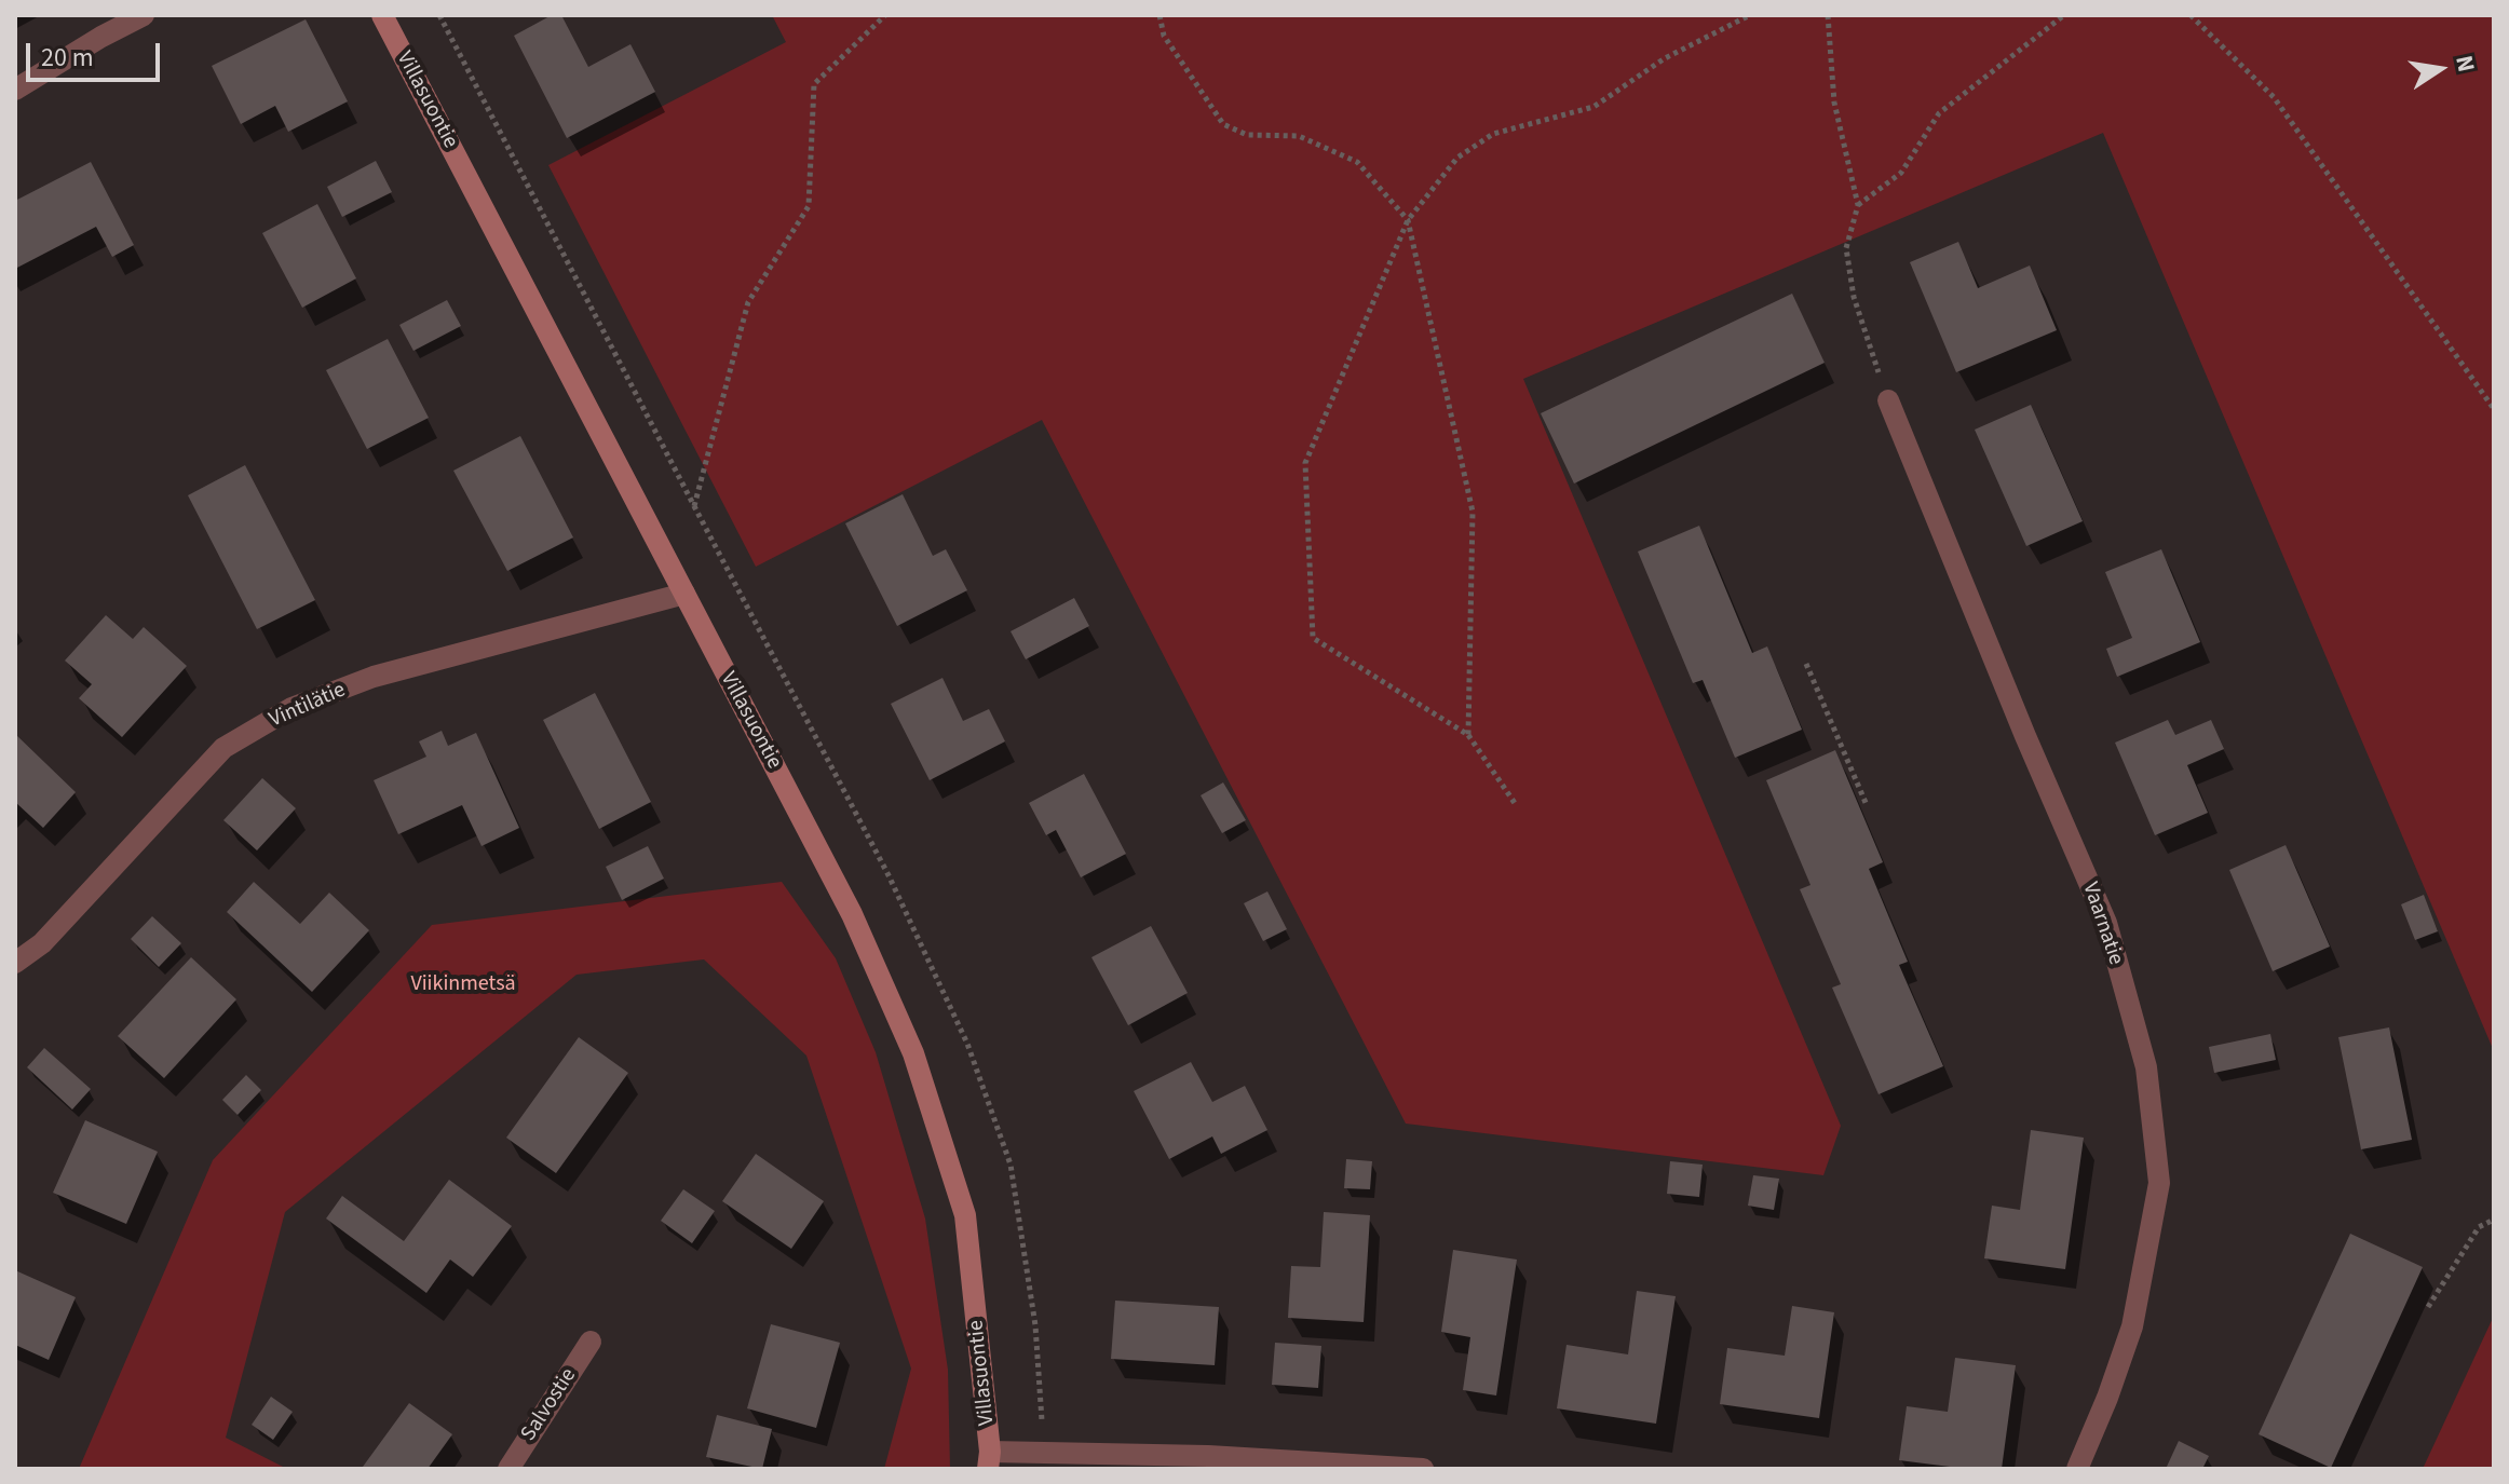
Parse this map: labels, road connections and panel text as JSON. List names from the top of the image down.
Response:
{
  "streets": {
    "street": [
      "Villasuontie",
      "Vintilätie",
      "Vaarnatie",
      "Salvostie"
    ]
  },
  "crossings": [
    ["Villasuontie", "Vintilätie"]
  ],
  "parks": ["Viikinmetsä"],
  "scale_bar": "20 m",
  "north": "right"
}
